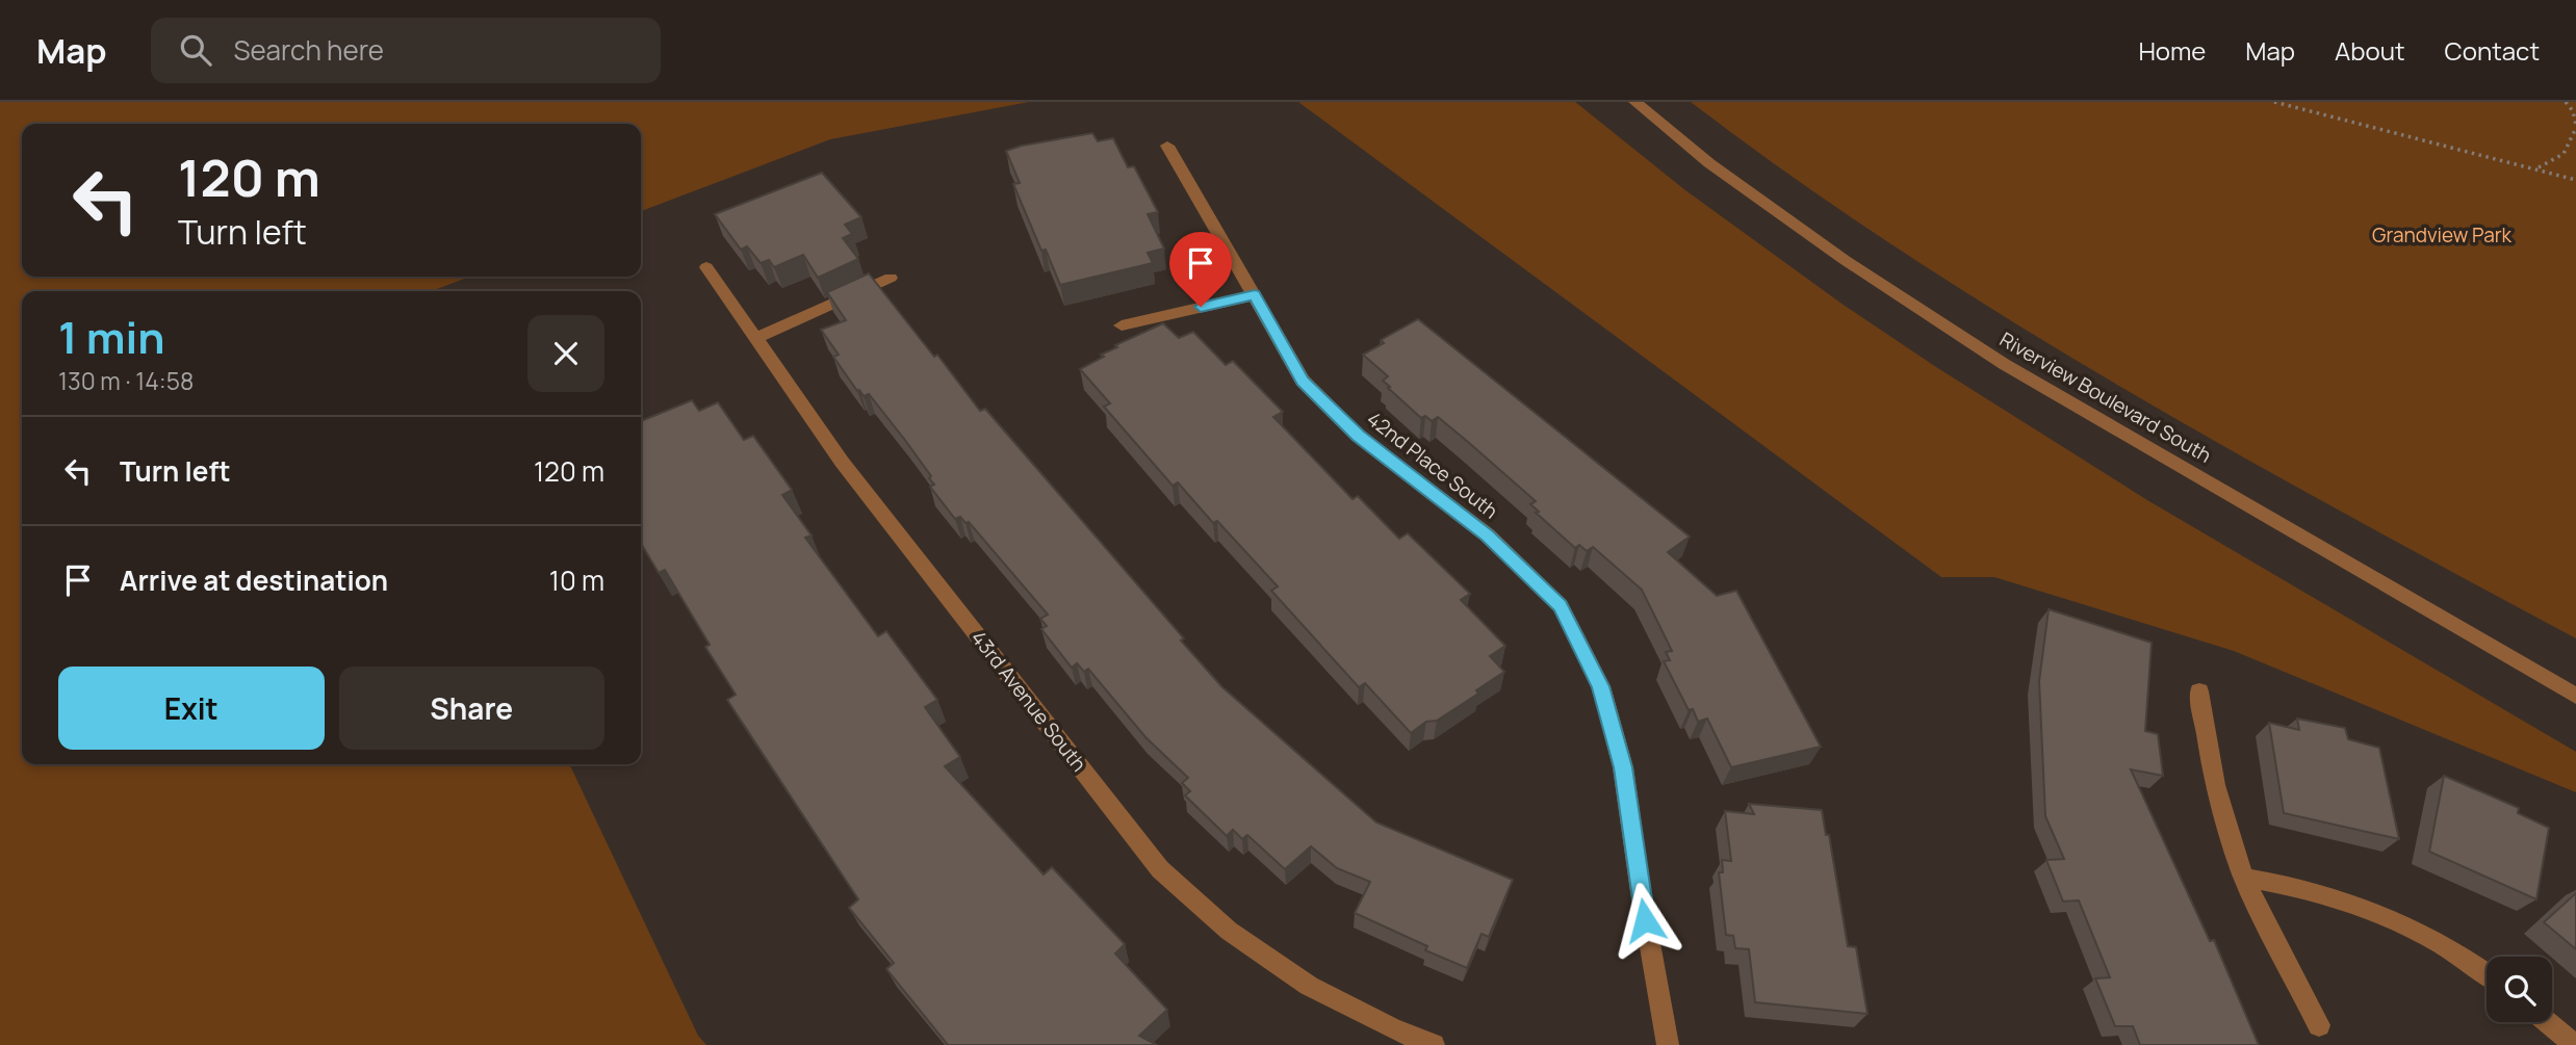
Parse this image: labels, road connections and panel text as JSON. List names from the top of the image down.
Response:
{
  "streets": {
    "street": ["Riverview Boulevard South", "42nd Place South", "43rd Avenue South"]
  },
  "parks": ["Grandview Park"],
  "page": {
    "header": "Map",
    "search": "Search here",
    "nav": [
      "Home",
      "Map",
      "About",
      "Contact"
    ],
    "turn": ["120 m", "Turn left"],
    "heading": ["1 min", "130 m · 14:58"],
    "list": [
      {
        "name": "Turn left",
        "value": "120 m"
      },
      {
        "name": "Arrive at destination",
        "value": "10 m"
      }
    ],
    "buttons": ["Exit", "Share"]
  }
}
